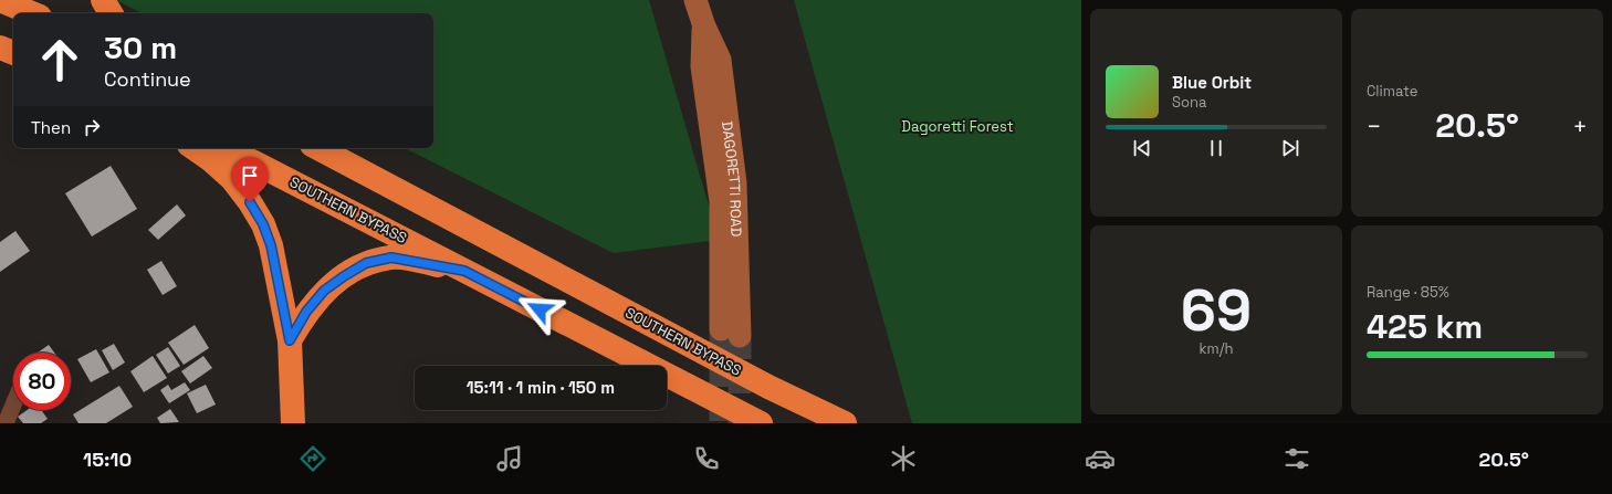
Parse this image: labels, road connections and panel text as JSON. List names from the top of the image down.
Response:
{
  "streets": {
    "highway": ["SOUTHERN BYPASS"],
    "main road": ["DAGORETTI ROAD"]
  },
  "parks": ["Dagoretti Forest"],
  "page": {
    "tile": [
      "Climate",
      ["69", "km/h"],
      ["Range · 85%", "425 km"]
    ],
    "turn": ["30 m", "Continue"],
    "song": ["Blue Orbit", "Sona"],
    "then": "Then",
    "heat": ["−", "20.5°", "+"],
    "limit": "80",
    "trip": "15:11 · 1 min · 150 m",
    "tabs": ["15:10", "20.5°"]
  }
}
